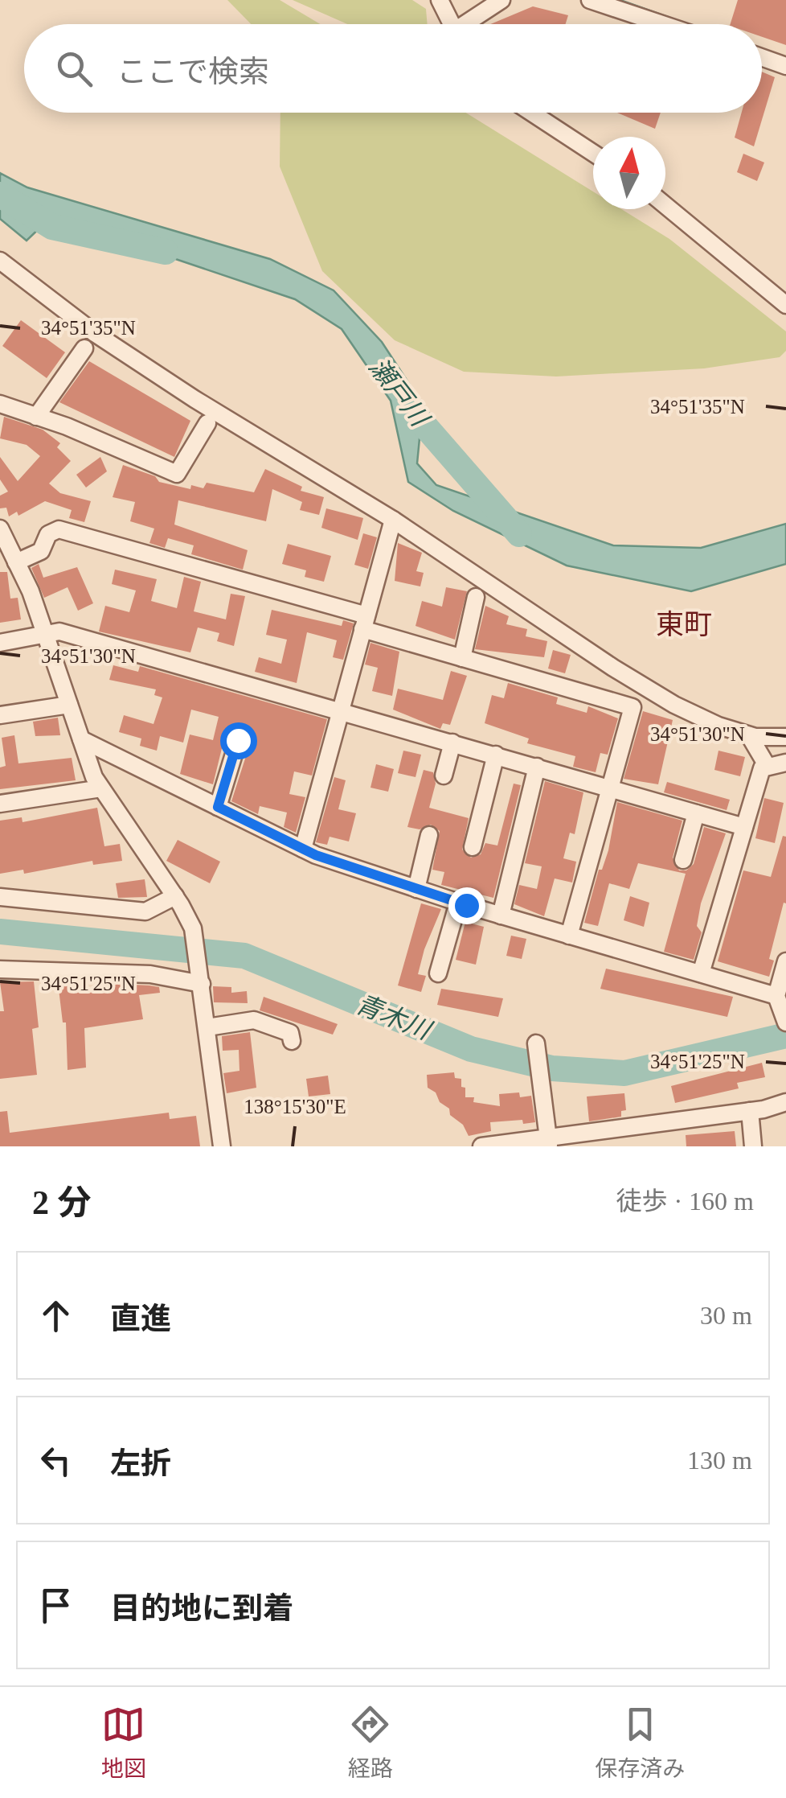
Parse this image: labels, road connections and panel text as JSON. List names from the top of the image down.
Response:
{
  "districts": ["東町"],
  "water": ["瀬戸川", "青木川"],
  "north": "top",
  "page": {
    "search": "ここで検索",
    "heading": ["2 分", "徒歩 · 160 m"],
    "list": [
      ["直進", "30 m"],
      ["左折", "130 m"],
      "目的地に到着"
    ],
    "nav": ["地図", "経路", "保存済み"]
  },
  "coordinates": [
    "34°51'35\"N",
    "34°51'30\"N",
    "34°51'25\"N",
    "138°15'30\"E"
  ]
}
